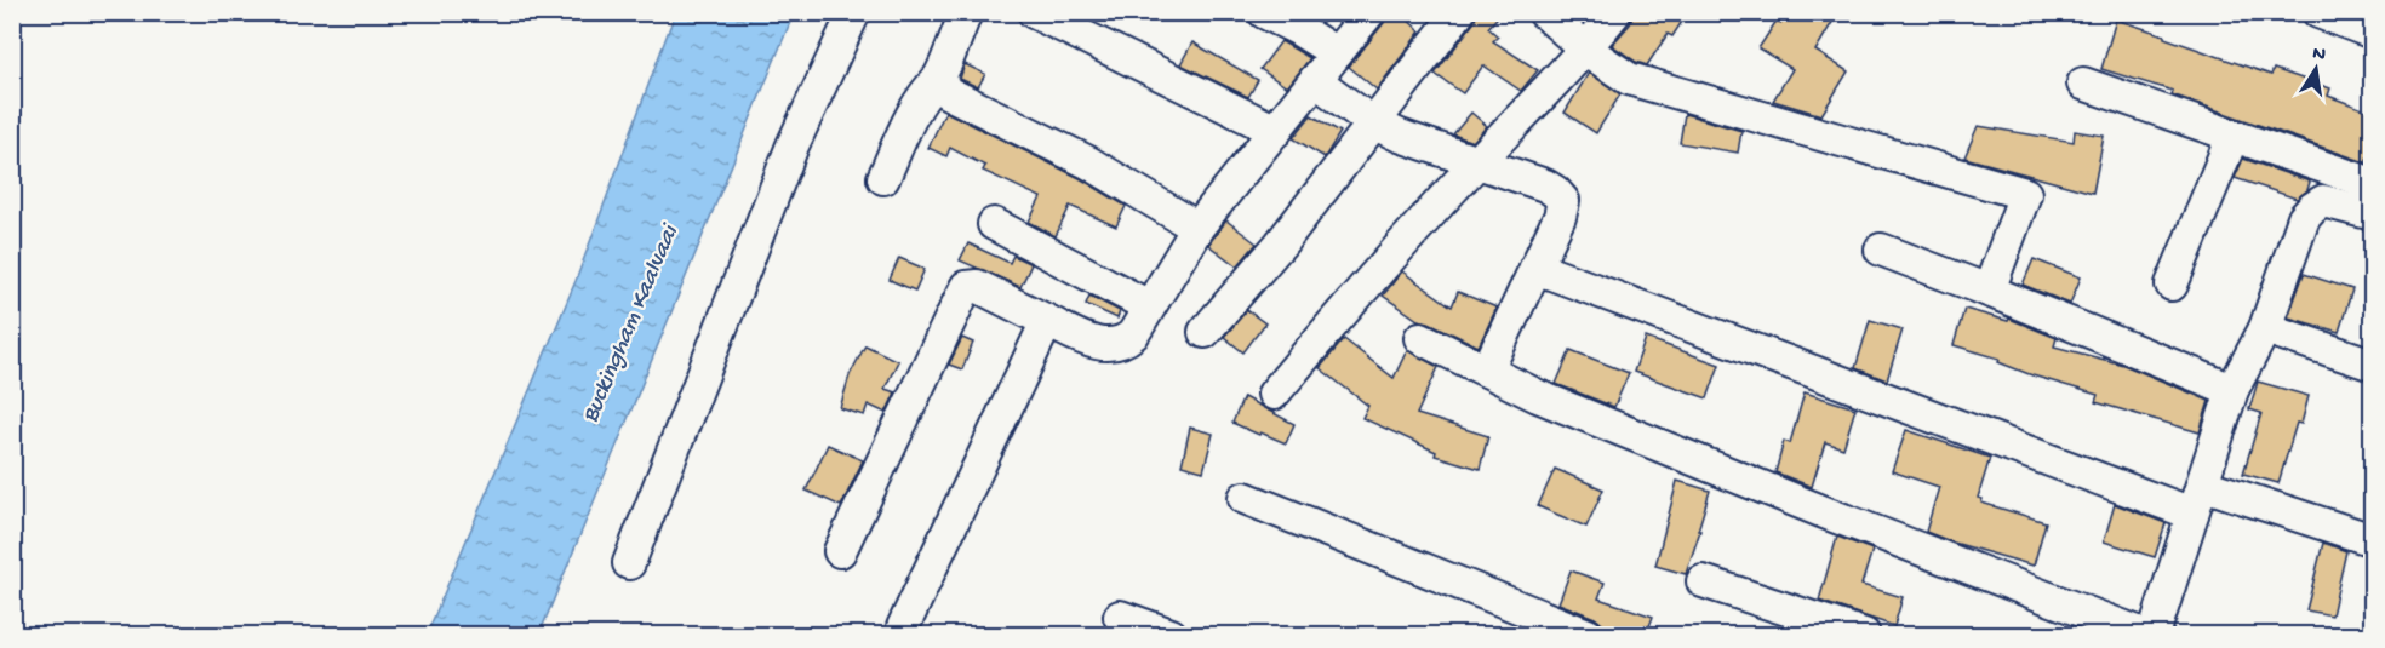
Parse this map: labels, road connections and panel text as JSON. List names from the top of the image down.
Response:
{
  "water": ["Buckingham Kaalvaai"],
  "north": "top"
}
